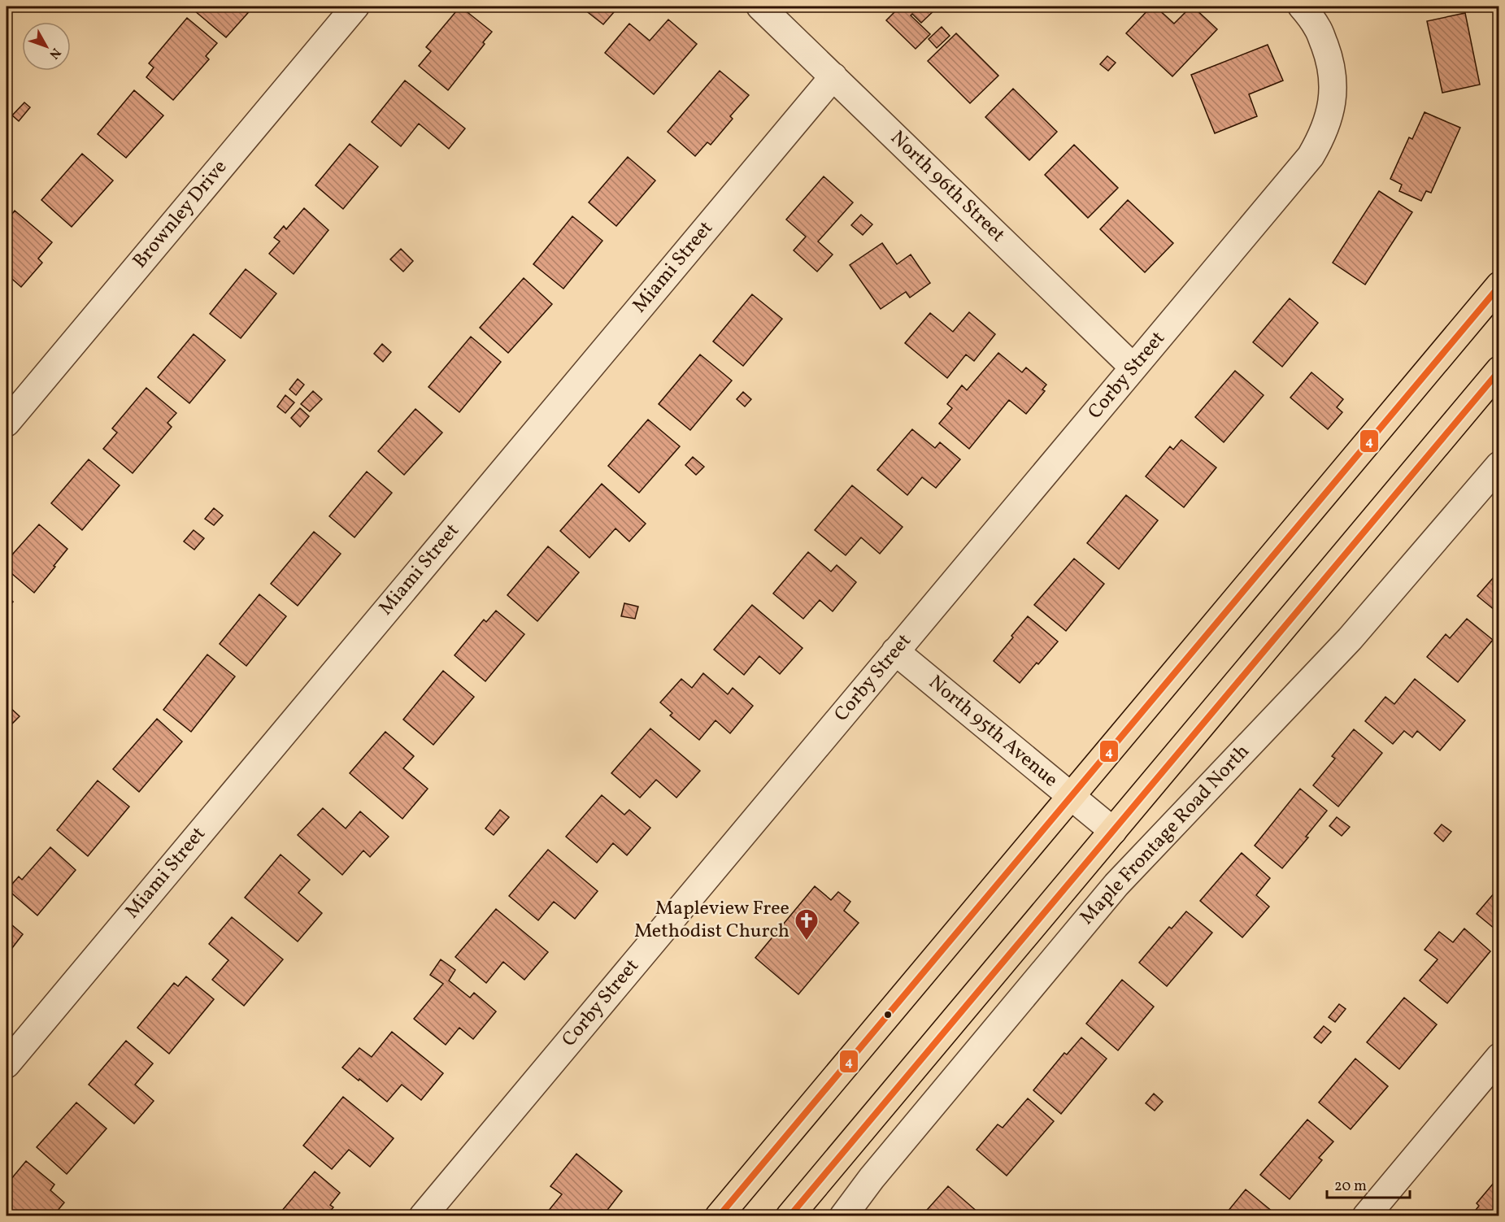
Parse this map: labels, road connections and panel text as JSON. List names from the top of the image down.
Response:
{
  "streets": {
    "street": [
      "North 96th Street",
      "Brownley Drive",
      "Miami Street",
      "Corby Street",
      "North 95th Avenue",
      "Maple Frontage Road North"
    ]
  },
  "crossings": [
    ["North 96th Street", "Miami Street"],
    ["North 96th Street", "Corby Street"],
    ["Corby Street", "North 95th Avenue"]
  ],
  "places": {
    "church": ["Mapleview Free Methodist Church"]
  },
  "lines": ["transit line 4"],
  "scale_bar": "20 m",
  "north": "bottom right"
}
